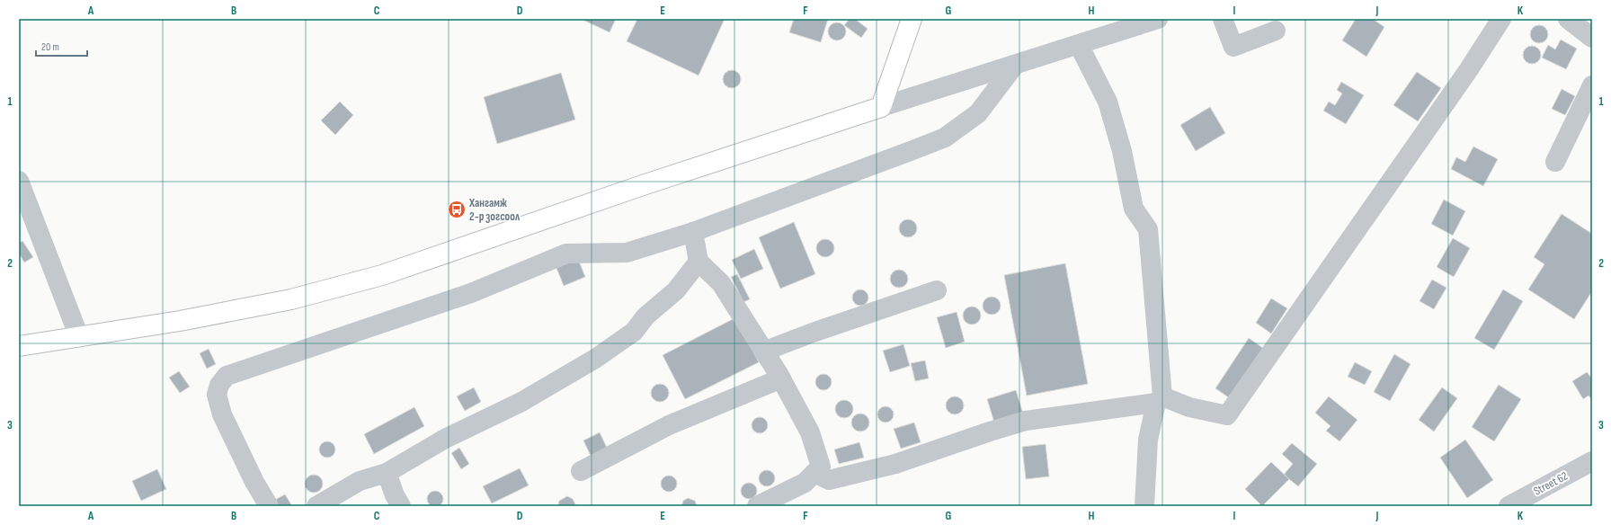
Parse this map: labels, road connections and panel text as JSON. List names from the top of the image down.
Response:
{
  "streets": {
    "street": ["Street 62"]
  },
  "places": {
    "bus stop": ["Хангамж 2-р зогсоол"]
  },
  "scale_bar": "20 m",
  "grid": {
    "columns": [
      "A",
      "B",
      "C",
      "D",
      "E",
      "F",
      "G",
      "H",
      "I",
      "J",
      "K"
    ],
    "rows": ["1", "2", "3"]
  }
}
